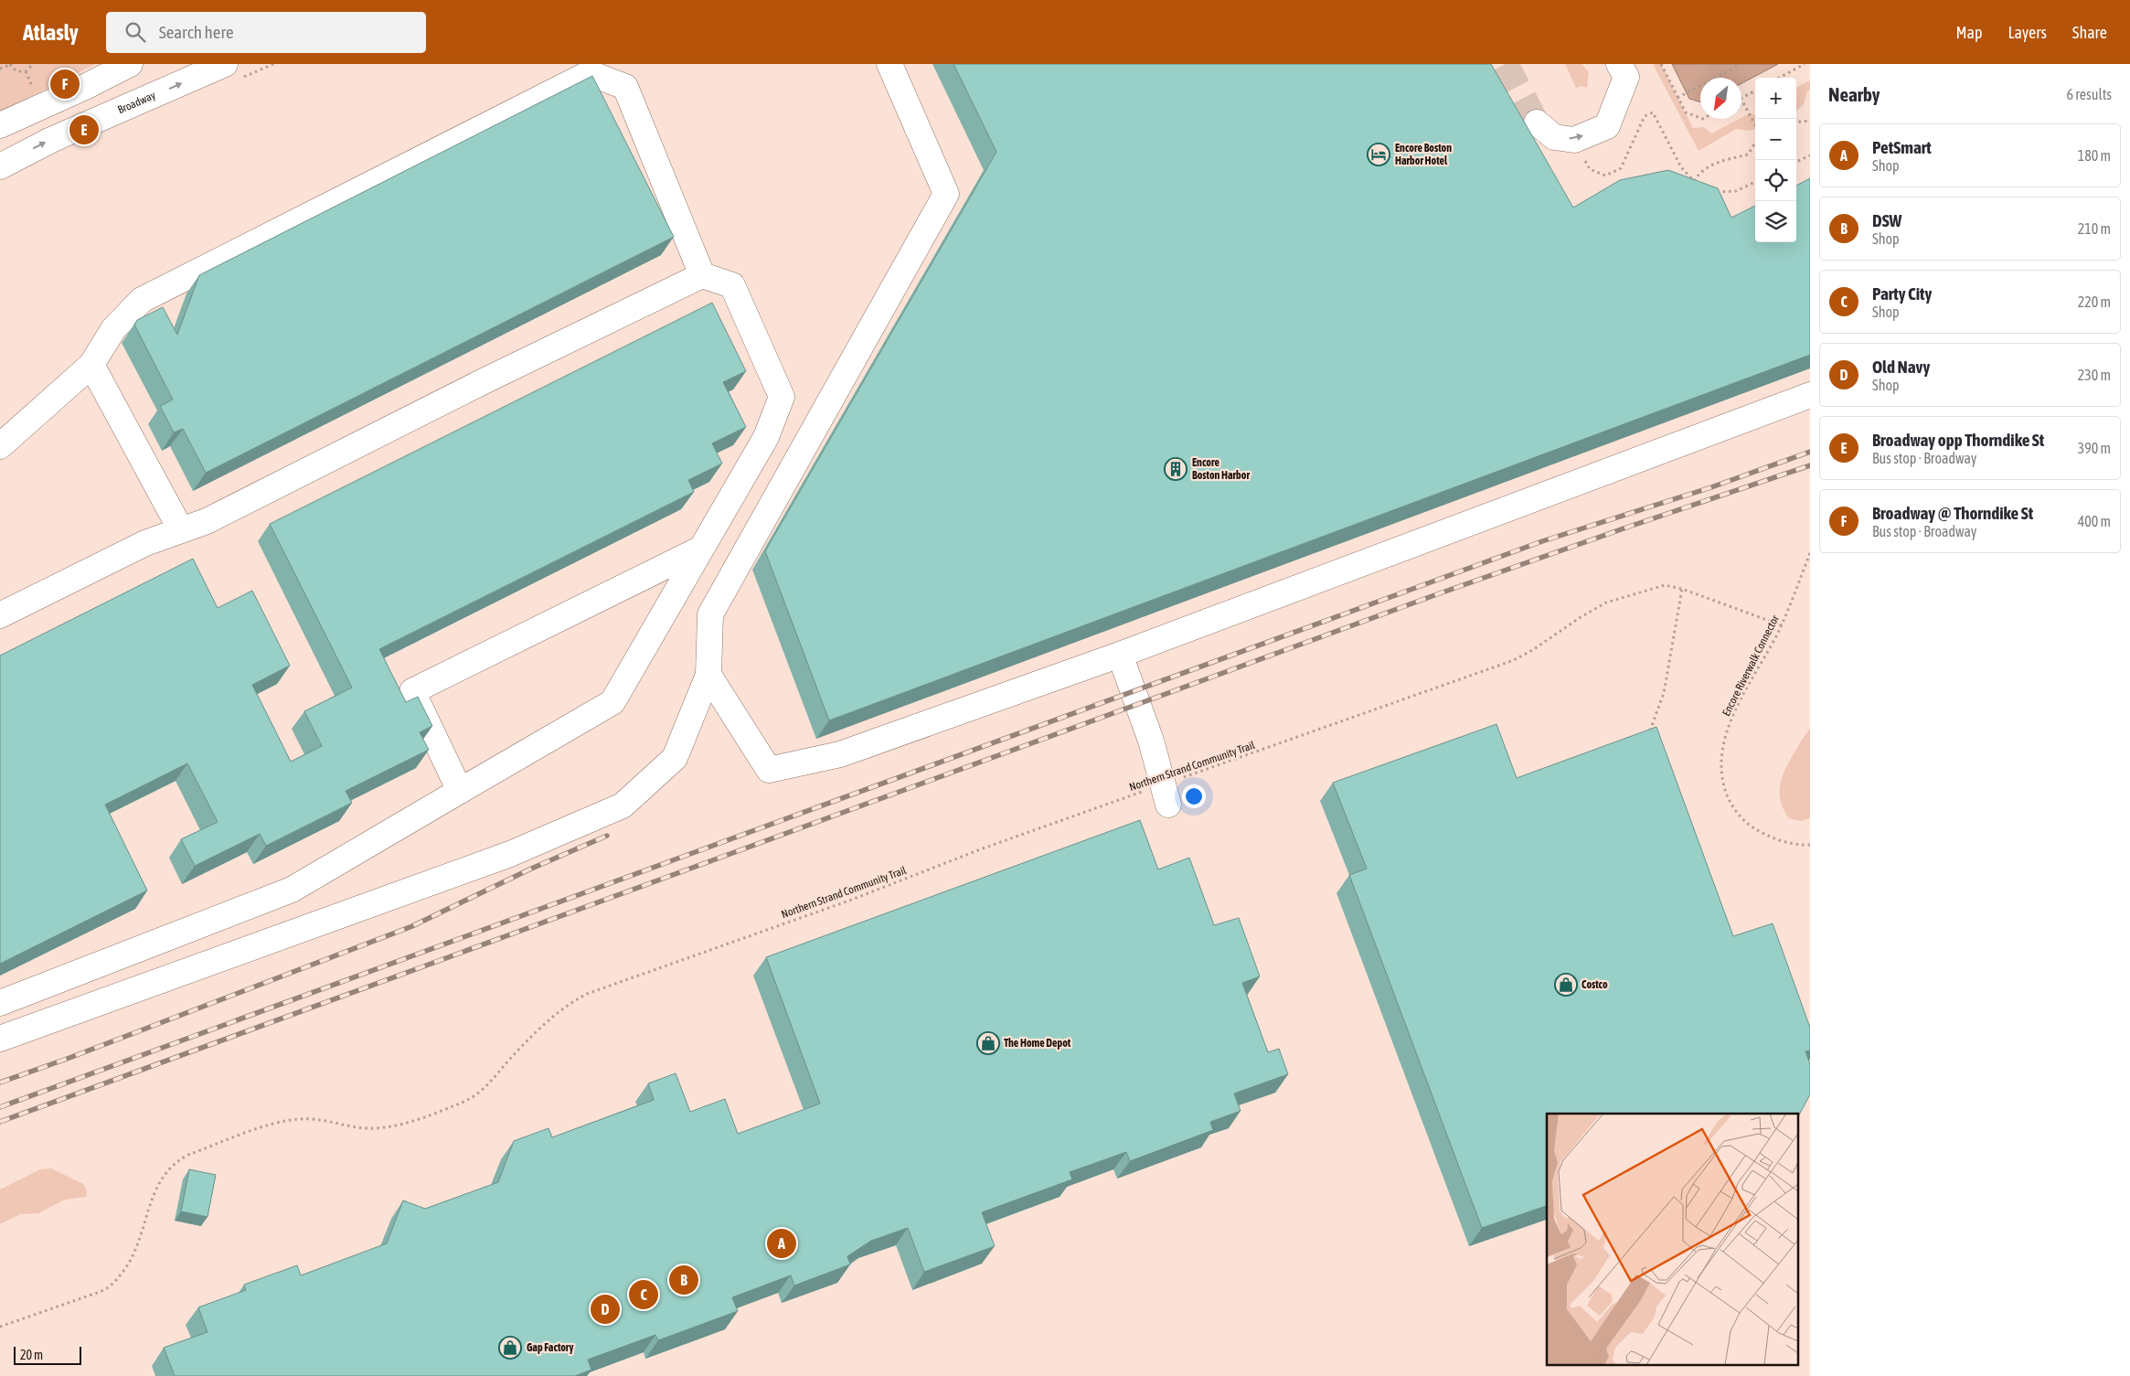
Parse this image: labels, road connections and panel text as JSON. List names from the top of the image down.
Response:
{
  "streets": {
    "main road": ["Broadway"],
    "path": ["Encore Riverwalk Connector", "Northern Strand Community Trail"]
  },
  "crossings": [
    ["Encore Riverwalk Connector", "Northern Strand Community Trail"]
  ],
  "places": {
    "hotel": ["Encore Boston Harbor Hotel"],
    "building": ["Encore Boston Harbor"],
    "shop": ["Costco", "The Home Depot", "Gap Factory"]
  },
  "scale_bar": "20 m",
  "north": "bottom left",
  "page": {
    "header": "Atlasly",
    "search": "Search here",
    "nav": ["Map", "Layers", "Share"],
    "heading": ["Nearby", "6 results"],
    "pins": [
      "F",
      "E",
      "A",
      "B",
      "C",
      "D"
    ],
    "map_buttons": ["+", "−"],
    "list": [
      {
        "mark": "A",
        "name": "PetSmart",
        "note": "Shop",
        "value": "180 m"
      },
      {
        "mark": "B",
        "name": "DSW",
        "note": "Shop",
        "value": "210 m"
      },
      {
        "mark": "C",
        "name": "Party City",
        "note": "Shop",
        "value": "220 m"
      },
      {
        "mark": "D",
        "name": "Old Navy",
        "note": "Shop",
        "value": "230 m"
      },
      {
        "mark": "E",
        "name": "Broadway opp Thorndike St",
        "note": "Bus stop · Broadway",
        "value": "390 m"
      },
      {
        "mark": "F",
        "name": "Broadway @ Thorndike St",
        "note": "Bus stop · Broadway",
        "value": "400 m"
      }
    ],
    "scale": "20 m"
  }
}
